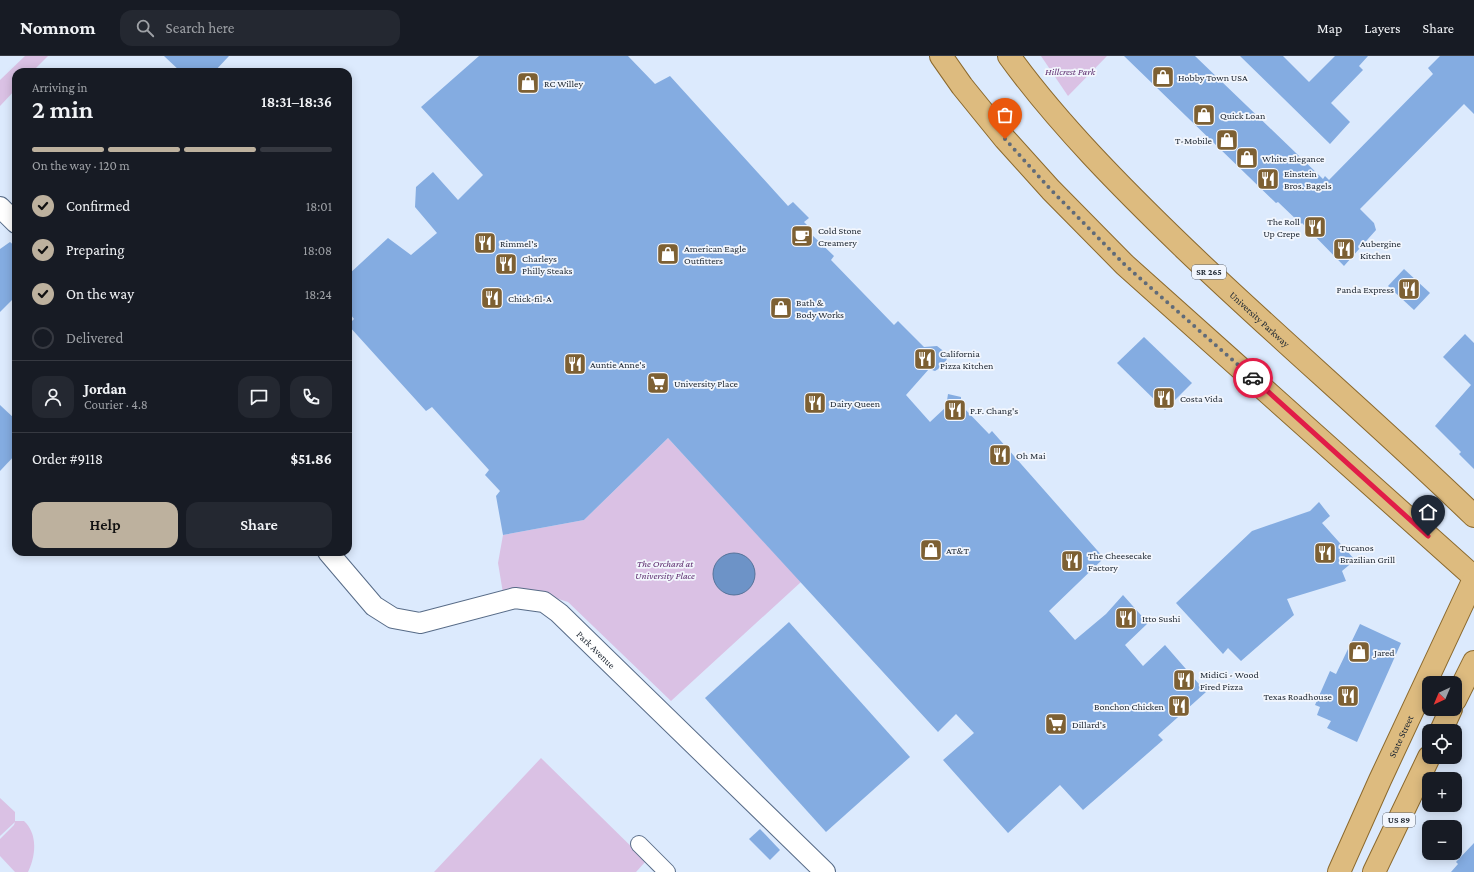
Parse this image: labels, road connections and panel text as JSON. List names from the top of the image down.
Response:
{
  "streets": {
    "main road": [
      "SR 265",
      "University Parkway",
      "State Street",
      "US 89"
    ],
    "street": ["Park Avenue"]
  },
  "parks": ["Hillcrest Park", "The Orchard at University Place"],
  "places": {
    "shop": [
      "Hobby Town USA",
      "RC Willey",
      "Quick Loan",
      "T-Mobile",
      "White Elegance",
      "American Eagle Outfitters",
      "Bath & Body Works",
      "AT&T",
      "Jared"
    ],
    "restaurant": [
      "Einstein Bros. Bagels",
      "The Roll Up Crepe",
      "Rimmel's",
      "Aubergine Kitchen",
      "Charleys Philly Steaks",
      "Panda Express",
      "Chick-fil-A",
      "California Pizza Kitchen",
      "Auntie Anne's",
      "Costa Vida",
      "Dairy Queen",
      "P.F. Chang's",
      "Oh Mai",
      "Tucanos Brazilian Grill",
      "The Cheesecake Factory",
      "Itto Sushi",
      "MidiCi - Wood Fired Pizza",
      "Texas Roadhouse",
      "Bonchon Chicken"
    ],
    "cafe": ["Cold Stone Creamery"],
    "supermarket": ["University Place", "Dillard's"]
  },
  "north": "bottom left",
  "page": {
    "header": "Nomnom",
    "search": "Search here",
    "nav": ["Map", "Layers", "Share"],
    "heading": ["2 min", "Arriving in", "18:31–18:36"],
    "panel": [
      "Jordan",
      "Courier · 4.8",
      "Order #9118",
      "$51.86"
    ],
    "bar": "On the way · 120 m",
    "list": [
      ["Confirmed", "18:01"],
      ["Preparing", "18:08"],
      ["On the way", "18:24"],
      "Delivered"
    ],
    "buttons": ["Help", "Share"],
    "map_buttons": ["+", "−"]
  }
}
